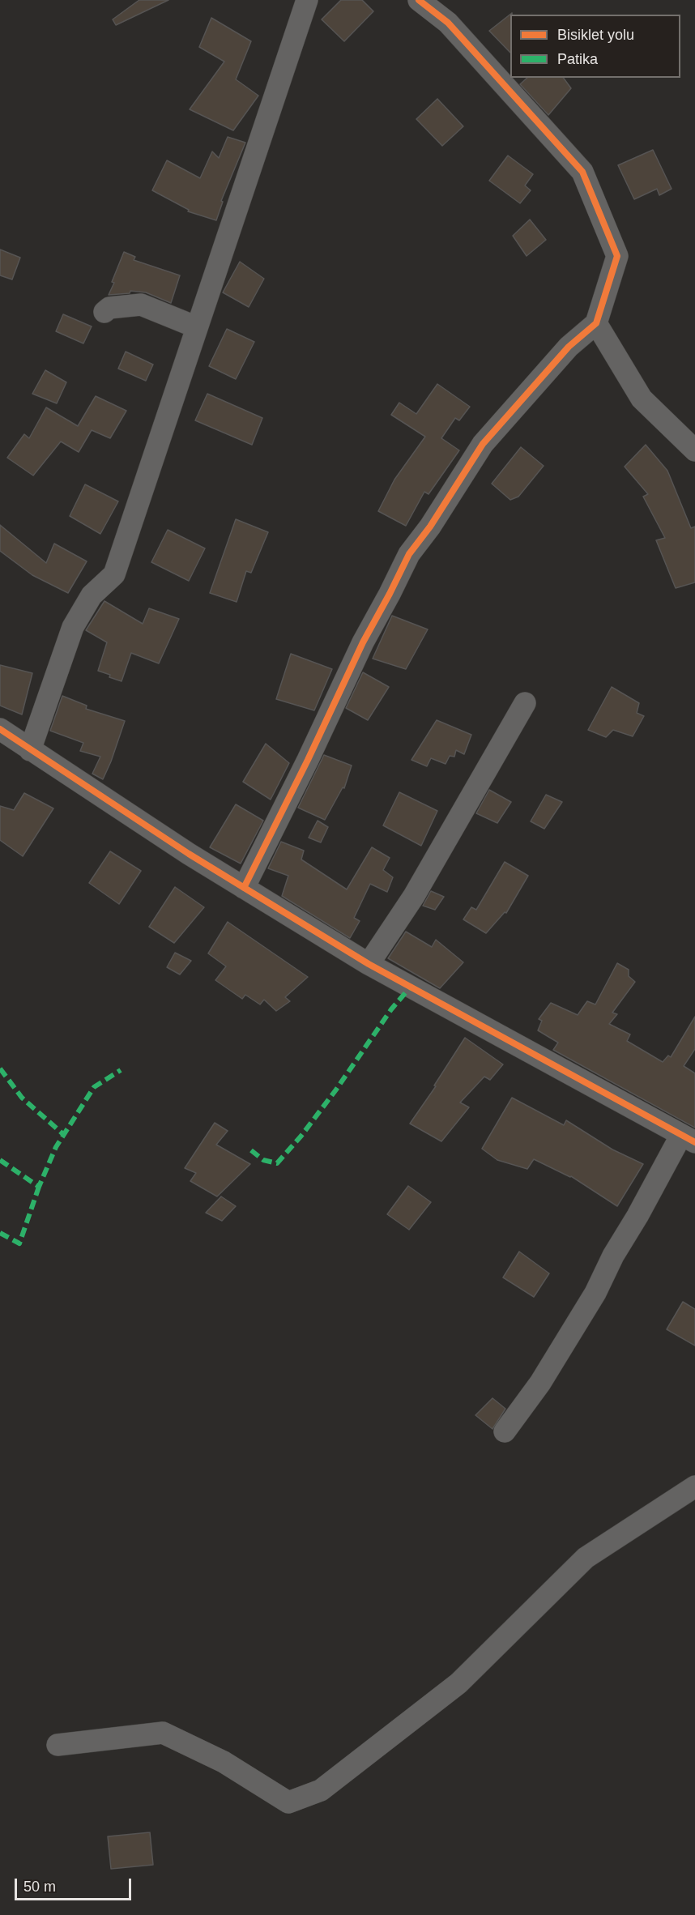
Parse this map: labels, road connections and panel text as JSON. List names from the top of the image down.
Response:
{
  "legend": ["Bisiklet yolu", "Patika"],
  "scale_bar": "50 m"
}
